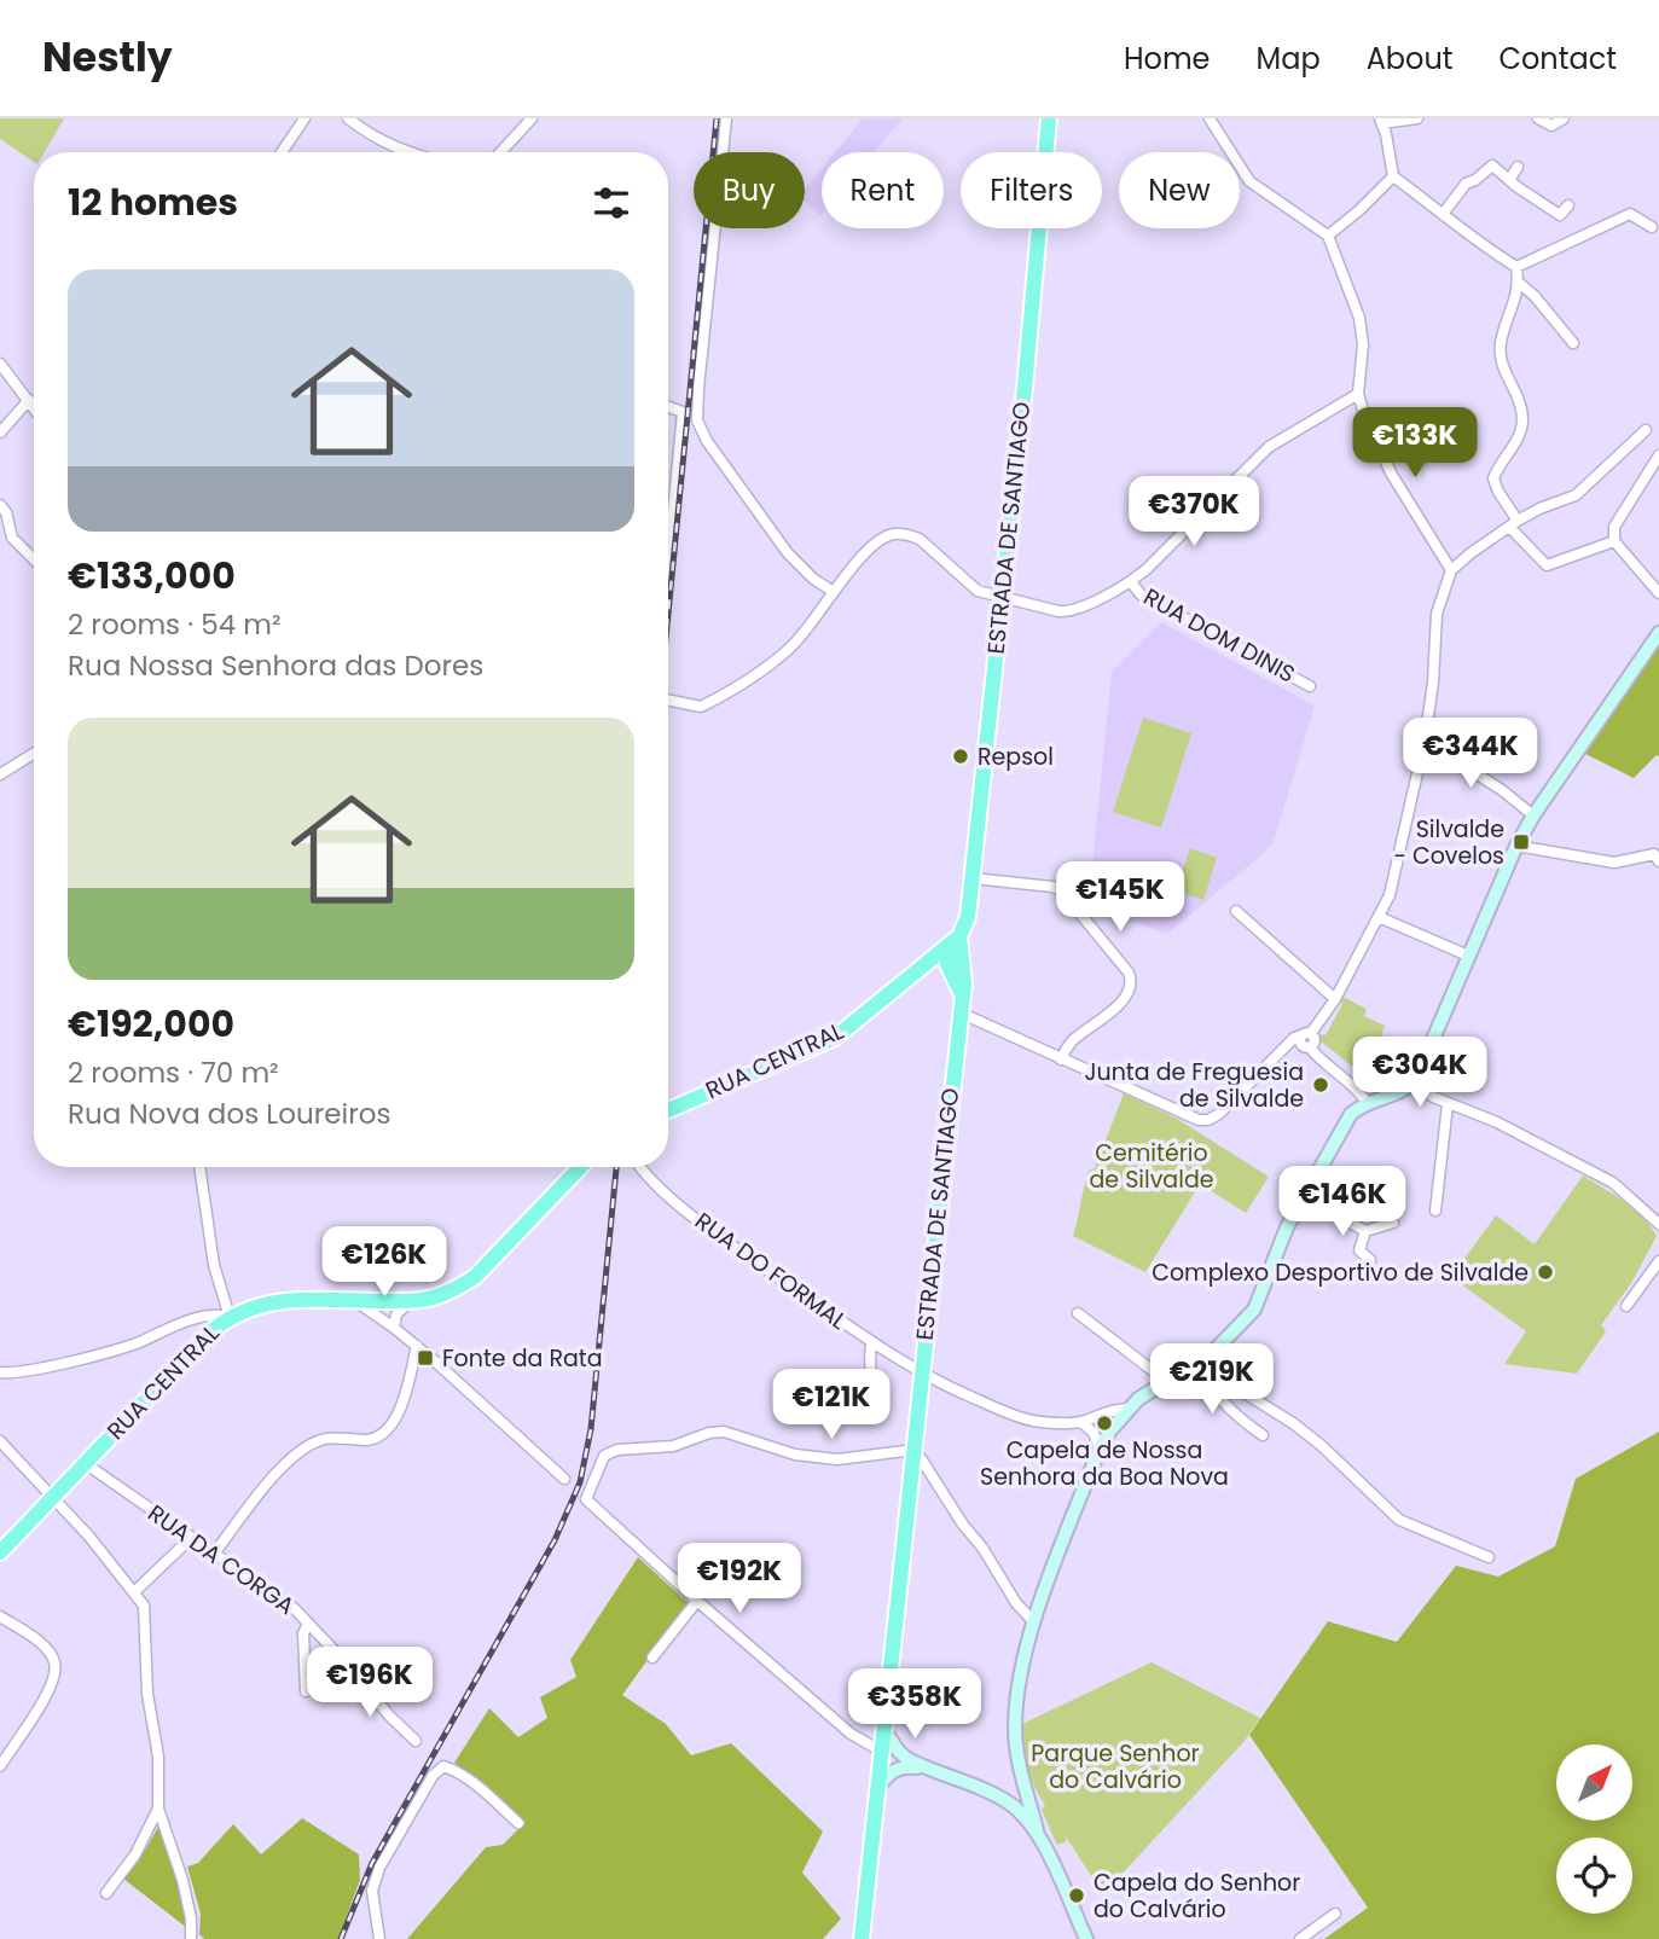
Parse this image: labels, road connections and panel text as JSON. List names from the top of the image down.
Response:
{
  "streets": {
    "main road": ["ESTRADA DE SANTIAGO", "RUA CENTRAL"],
    "street": ["RUA DOM DINIS", "RUA DO FORMAL", "RUA DA CORGA"]
  },
  "crossings": [
    ["ESTRADA DE SANTIAGO", "RUA CENTRAL"],
    ["ESTRADA DE SANTIAGO", "RUA DO FORMAL"],
    ["RUA CENTRAL", "RUA DA CORGA"]
  ],
  "parks": ["Cemitério de Silvalde", "Parque Senhor do Calvário"],
  "places": {
    "other": [
      "Repsol",
      "Junta de Freguesia de Silvalde",
      "Complexo Desportivo de Silvalde",
      "Capela de Nossa Senhora da Boa Nova",
      "Capela do Senhor do Calvário"
    ],
    "transit": ["Silvalde - Covelos", "Fonte da Rata"]
  },
  "north": "top right",
  "page": {
    "header": "Nestly",
    "nav": [
      "Home",
      "Map",
      "About",
      "Contact"
    ],
    "chip": [
      "Buy",
      "Rent",
      "Filters",
      "New"
    ],
    "heading": "12 homes",
    "list": [
      {
        "name": "€133,000",
        "note": "2 rooms · 54 m² · Rua Nossa Senhora das Dores"
      },
      {
        "name": "€192,000",
        "note": "2 rooms · 70 m² · Rua Nova dos Loureiros"
      }
    ],
    "price": [
      "€133K",
      "€370K",
      "€344K",
      "€145K",
      "€304K",
      "€146K",
      "€126K",
      "€219K",
      "€121K",
      "€192K",
      "€196K",
      "€358K"
    ]
  }
}
